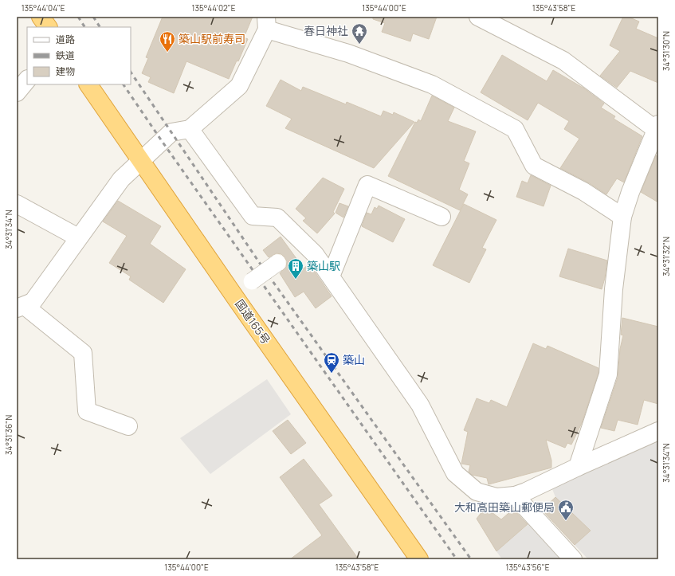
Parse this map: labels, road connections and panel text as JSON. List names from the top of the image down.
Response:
{
  "streets": {
    "highway": ["国道165号"]
  },
  "places": {
    "temple": ["春日神社"],
    "restaurant": ["築山駅前寿司"],
    "building": ["築山駅"],
    "station": ["築山"],
    "public building": ["大和高田築山郵便局"]
  },
  "legend": ["道路", "鉄道", "建物"],
  "coordinates": [
    "135°44'04\"E",
    "135°44'02\"E",
    "135°44'00\"E",
    "135°43'58\"E",
    "34°31'30\"N",
    "34°31'34\"N",
    "34°31'32\"N",
    "34°31'36\"N",
    "135°43'56\"E"
  ]
}
